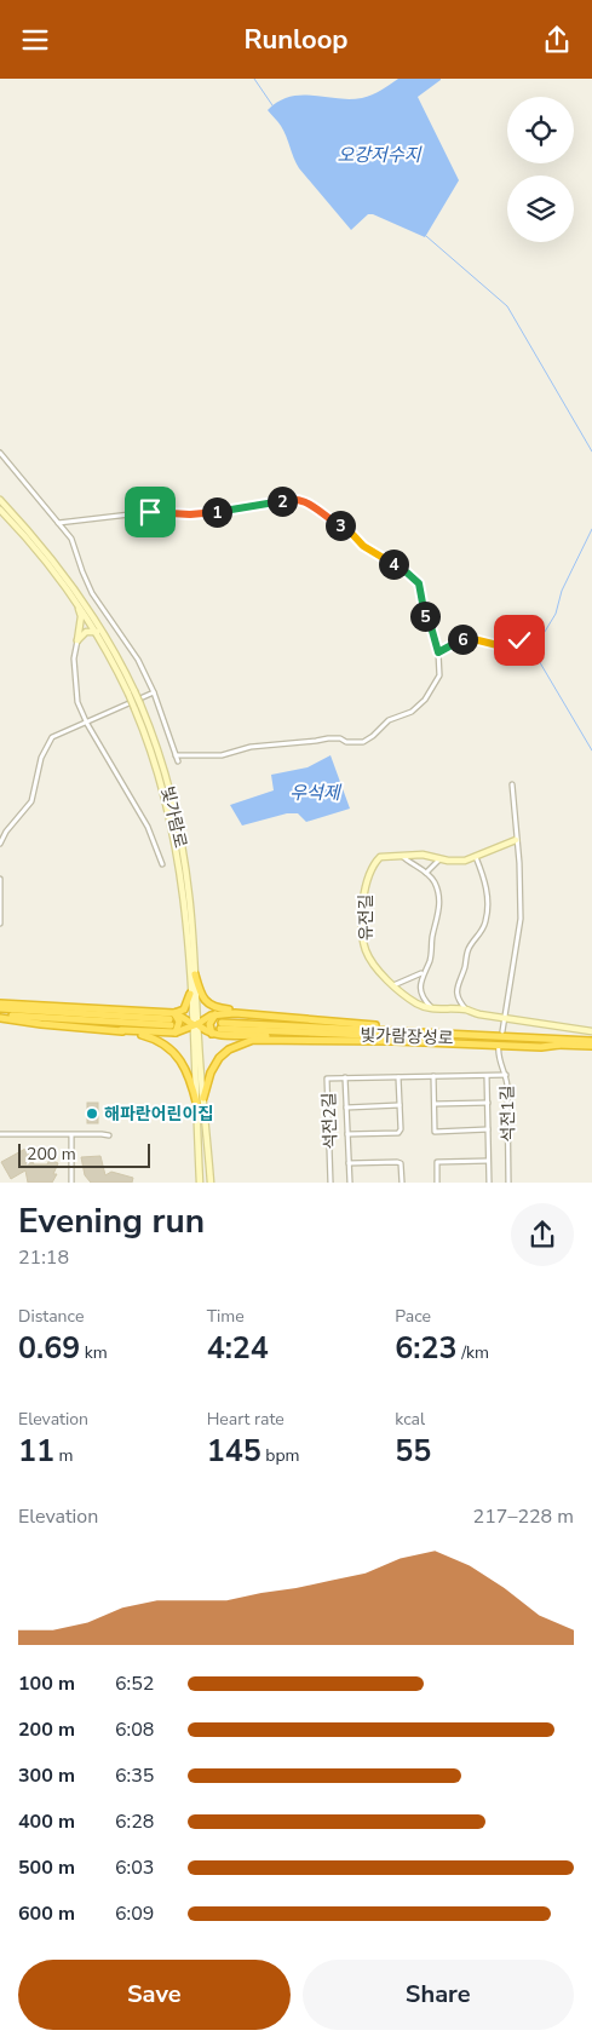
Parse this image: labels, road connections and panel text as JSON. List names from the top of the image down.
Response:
{
  "streets": {
    "highway": ["빛가람장성로"],
    "main road": ["빛가람로", "유전길"],
    "street": ["석전1길", "석전2길"]
  },
  "crossings": [
    ["석전1길", "석전2길"]
  ],
  "water": ["오강저수지", "우석제"],
  "places": ["해파란어린이집"],
  "scale_bar": "200 m",
  "page": {
    "header": "Runloop",
    "pins": [
      "2",
      "1",
      "3",
      "4",
      "5",
      "6"
    ],
    "scale": "200 m",
    "heading": ["Evening run", "21:18"],
    "stats": [
      ["Distance", "0.69 km"],
      ["Time", "4:24"],
      ["Pace", "6:23 /km"],
      ["Elevation", "11 m"],
      ["Heart rate", "145 bpm"],
      ["kcal", "55"]
    ],
    "chart": ["Elevation", "217–228 m"],
    "list": [
      {
        "name": "100 m",
        "note": "6:52"
      },
      {
        "name": "200 m",
        "note": "6:08"
      },
      {
        "name": "300 m",
        "note": "6:35"
      },
      {
        "name": "400 m",
        "note": "6:28"
      },
      {
        "name": "500 m",
        "note": "6:03"
      },
      {
        "name": "600 m",
        "note": "6:09"
      }
    ],
    "buttons": ["Save", "Share"]
  }
}
